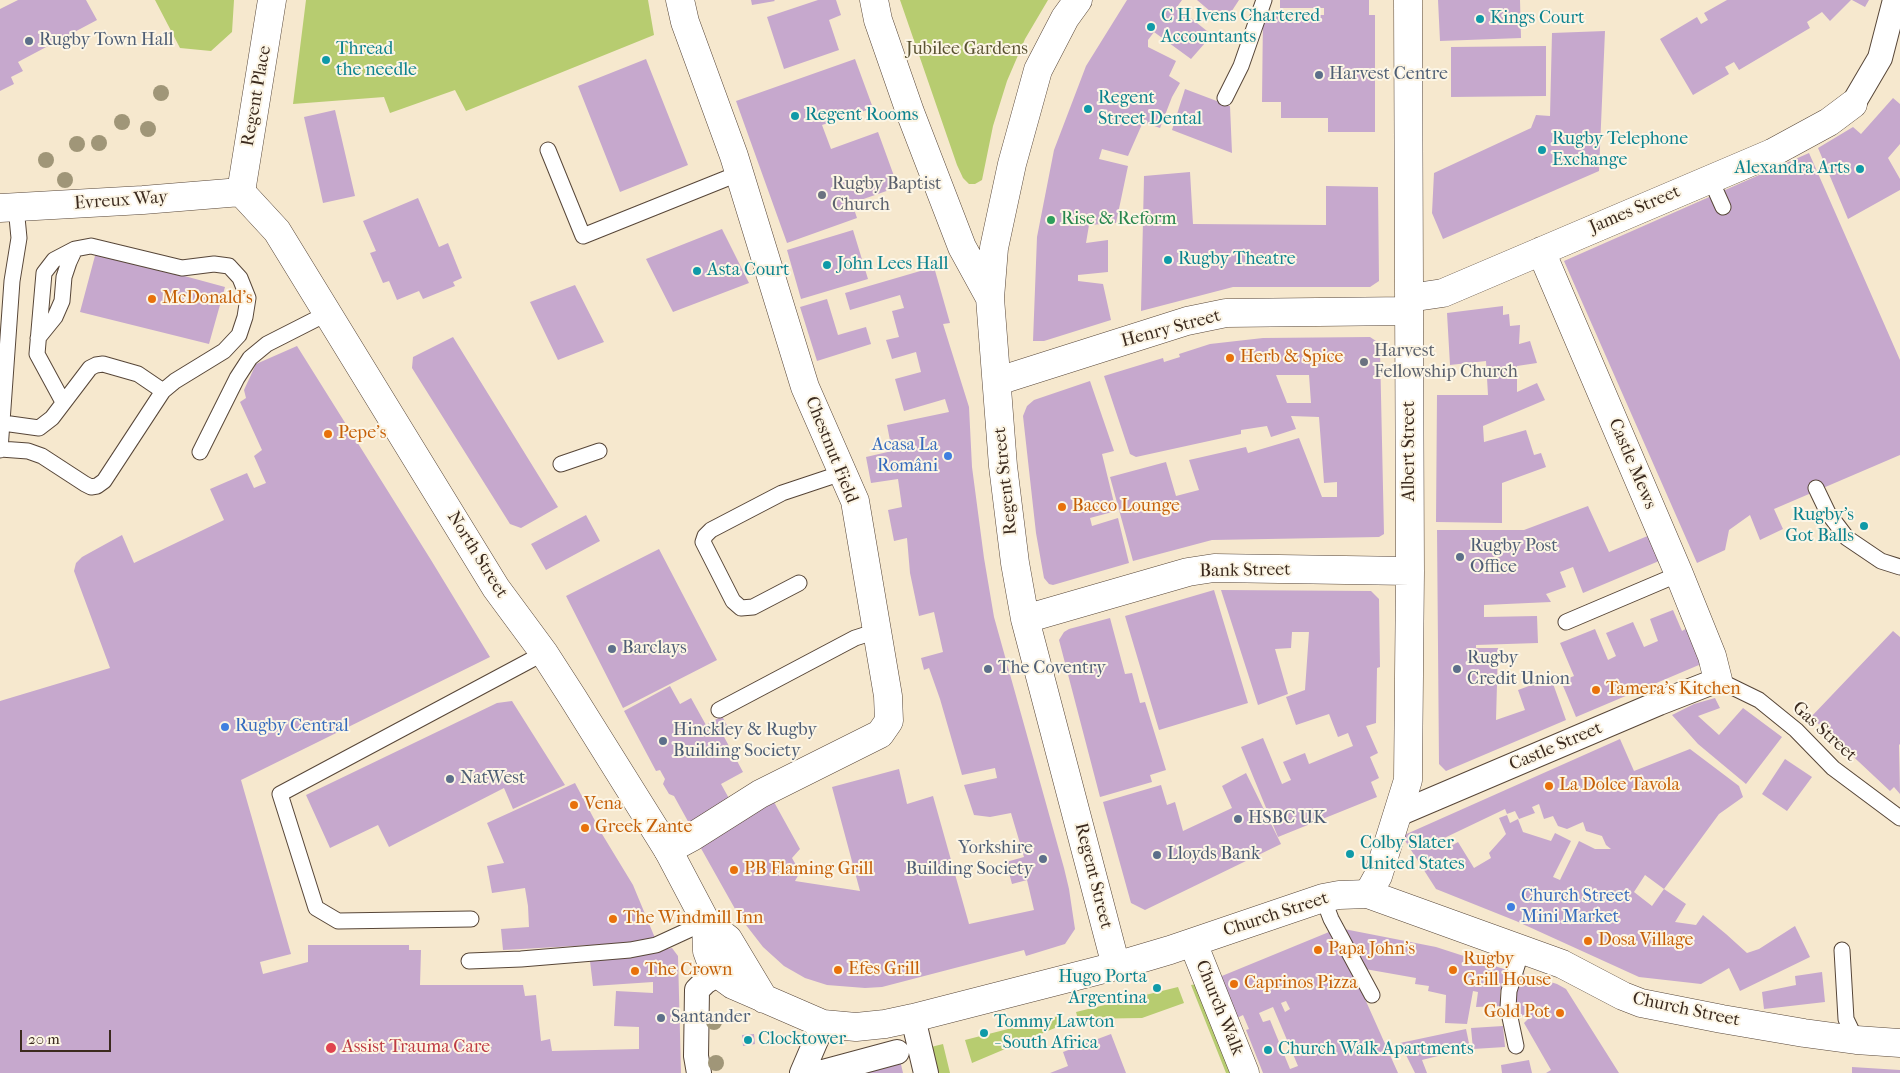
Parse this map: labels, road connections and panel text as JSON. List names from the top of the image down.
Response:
{
  "streets": {
    "street": [
      "Regent Place",
      "Evreux Way",
      "James Street",
      "Henry Street",
      "Chestnut Field",
      "Albert Street",
      "Castle Mews",
      "Regent Street",
      "North Street",
      "Bank Street",
      "Castle Street",
      "Church Street",
      "Church Walk"
    ],
    "lane": ["Gas Street"]
  },
  "crossings": [
    ["Regent Place", "Evreux Way"],
    ["Regent Place", "North Street"],
    ["Evreux Way", "North Street"],
    ["James Street", "Henry Street"],
    ["James Street", "Albert Street"],
    ["James Street", "Castle Mews"],
    ["Henry Street", "Albert Street"],
    ["Henry Street", "Regent Street"],
    ["Chestnut Field", "North Street"],
    ["Albert Street", "Bank Street"],
    ["Albert Street", "Castle Street"],
    ["Albert Street", "Church Street"],
    ["Castle Mews", "Gas Street"],
    ["Castle Mews", "Castle Street"],
    ["Regent Street", "Bank Street"],
    ["Regent Street", "Church Street"],
    ["Gas Street", "Castle Street"],
    ["Church Street", "Church Walk"]
  ],
  "parks": ["Jubilee Gardens"],
  "places": [
    "Kings Court",
    "C H Ivens Chartered Accountants",
    "Rugby Town Hall",
    "Thread the needle",
    "Harvest Centre",
    "Regent Street Dental",
    "Regent Rooms",
    "Rugby Telephone Exchange",
    "Alexandra Arts",
    "Rugby Baptist Church",
    "Rise & Reform",
    "Rugby Theatre",
    "John Lees Hall",
    "Asta Court",
    "McDonald's",
    "Herb & Spice",
    "Harvest Fellowship Church",
    "Pepe's",
    "Acasa La Români",
    "Bacco Lounge",
    "Rugby's Got Balls",
    "Rugby Post Office",
    "Barclays",
    "The Coventry",
    "Rugby Credit Union",
    "Tamera's Kitchen",
    "Rugby Central",
    "Hinckley & Rugby Building Society",
    "NatWest",
    "La Dolce Tavola",
    "Vena",
    "HSBC UK",
    "Greek Zante",
    "Colby Slater United States",
    "Lloyds Bank",
    "Yorkshire Building Society",
    "PB Flaming Grill",
    "Church Street Mini Market",
    "The Windmill Inn",
    "Dosa Village",
    "Papa John's",
    "Efes Grill",
    "Rugby Grill House",
    "The Crown",
    "Caprinos Pizza",
    "Hugo Porta Argentina",
    "Gold Pot",
    "Santander",
    "Tommy Lawton - South Africa",
    "Clocktower",
    "Assist Trauma Care",
    "Church Walk Apartments"
  ],
  "scale_bar": "20 m"
}
